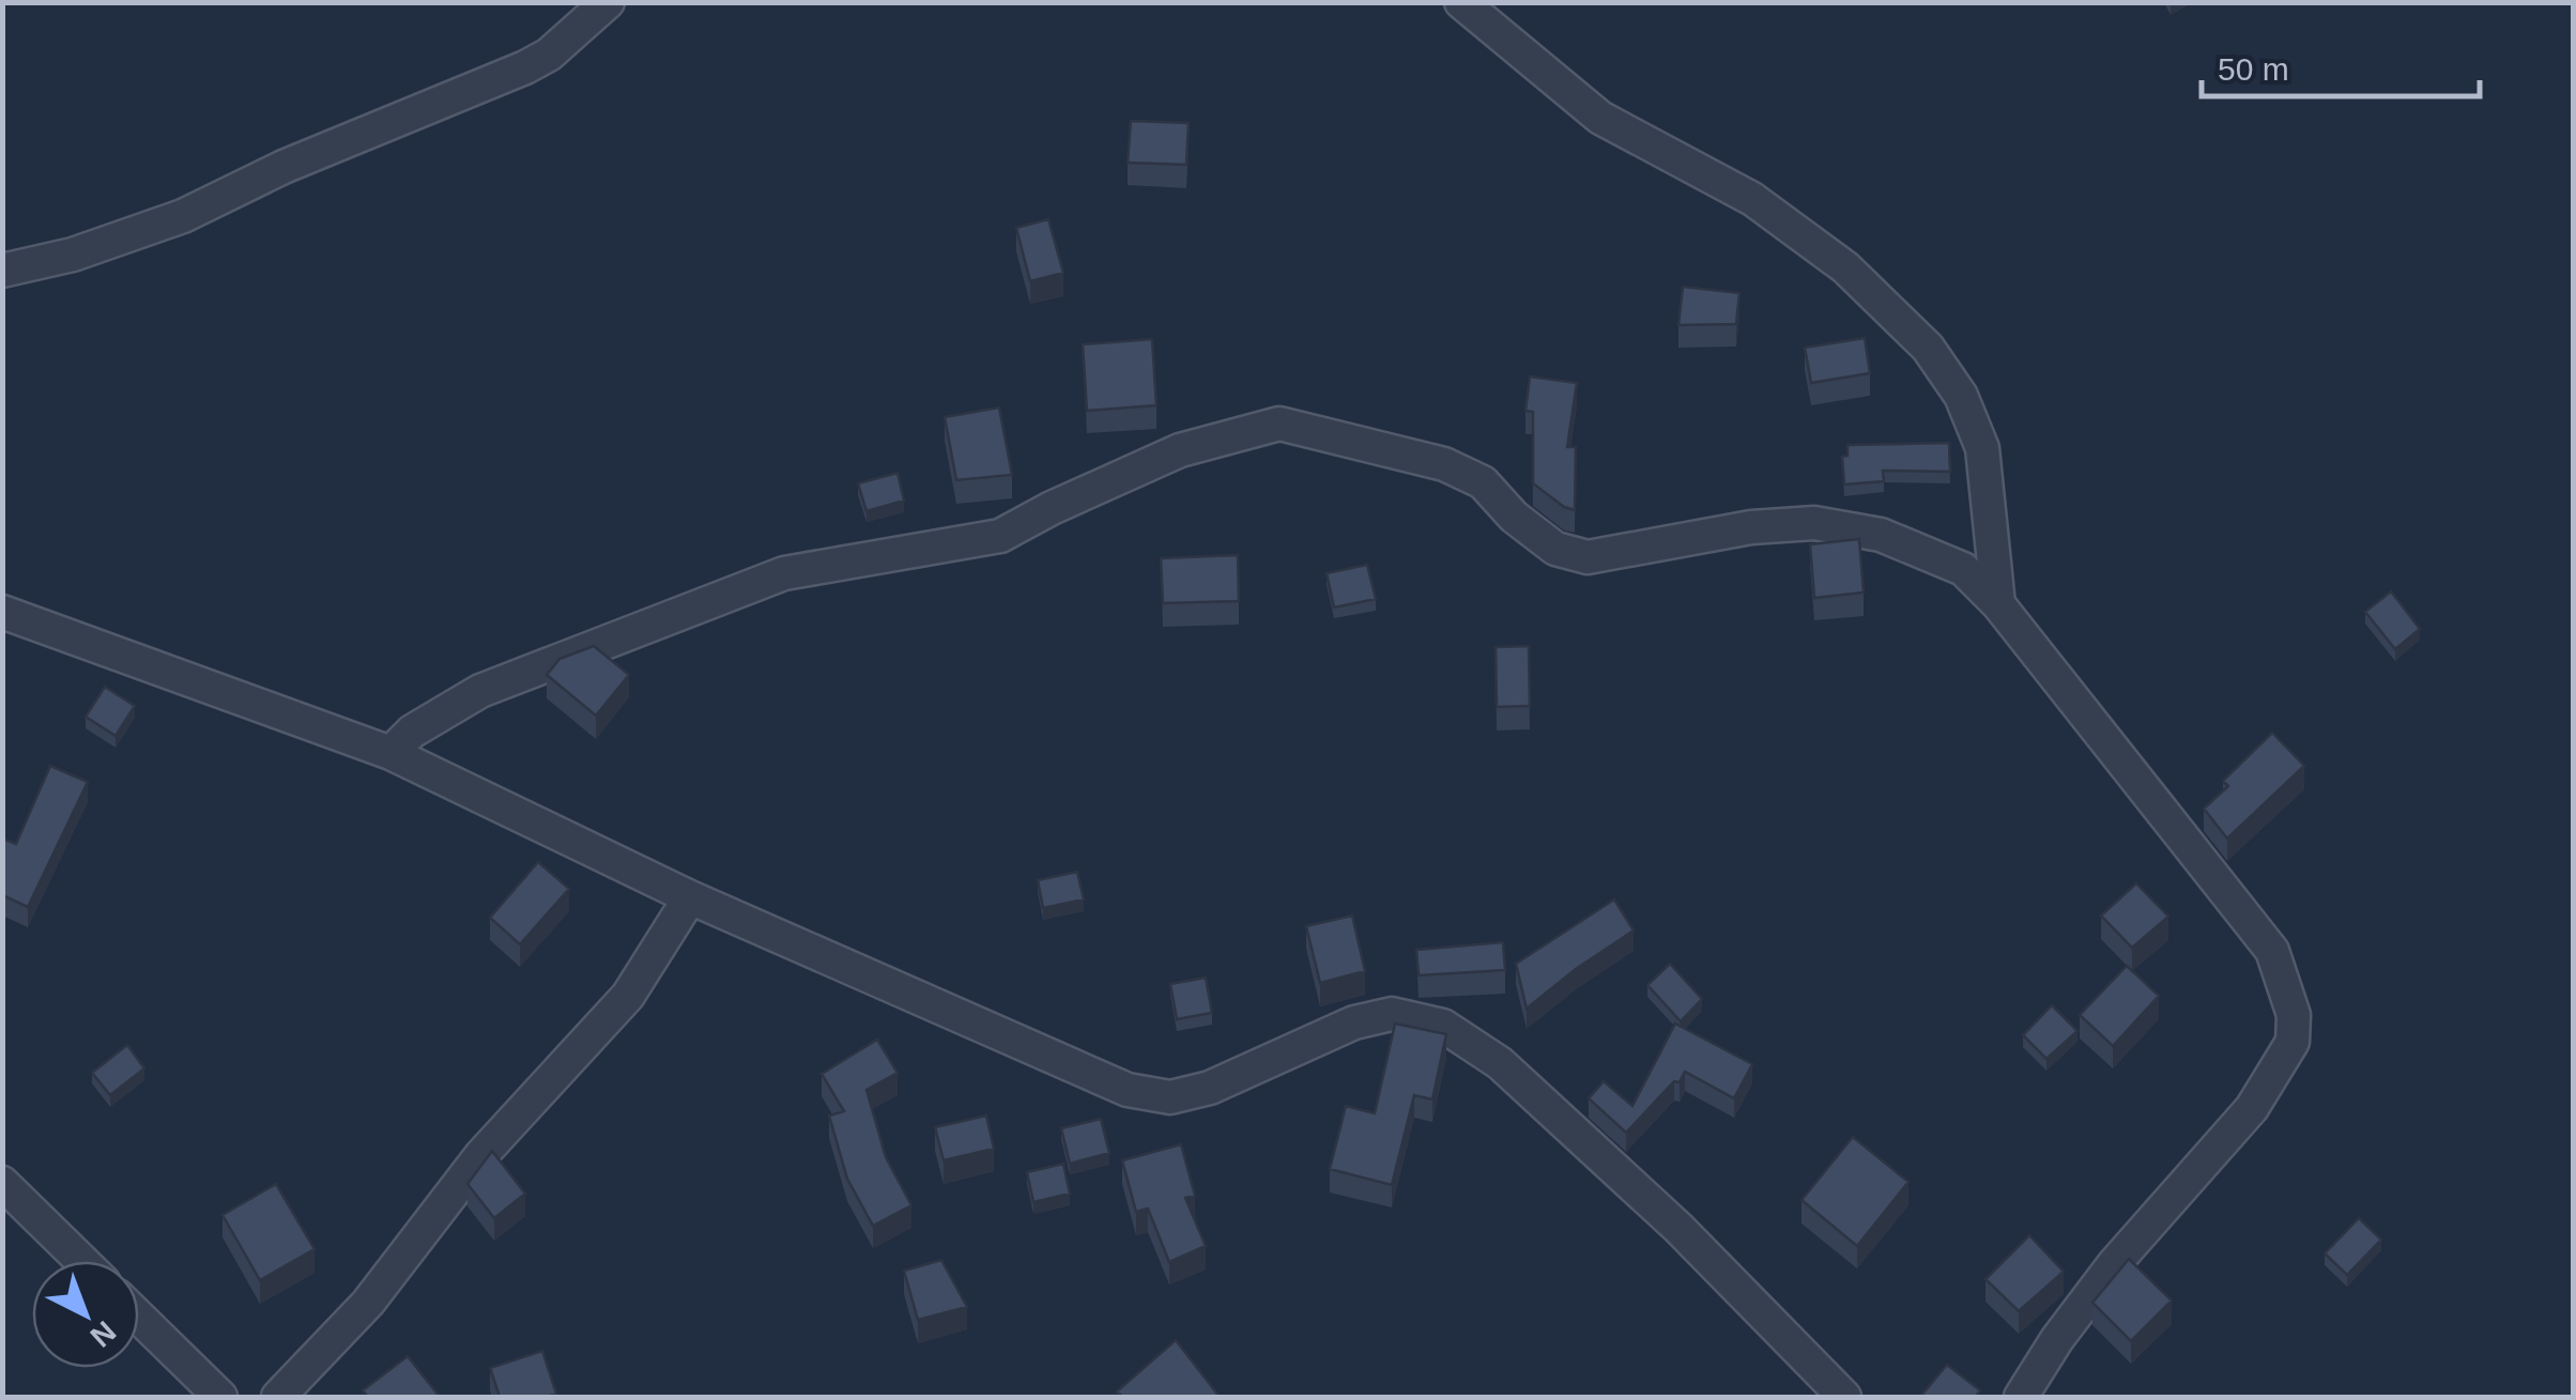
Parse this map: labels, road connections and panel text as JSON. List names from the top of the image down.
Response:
{
  "scale_bar": "50 m",
  "north": "bottom right"
}
